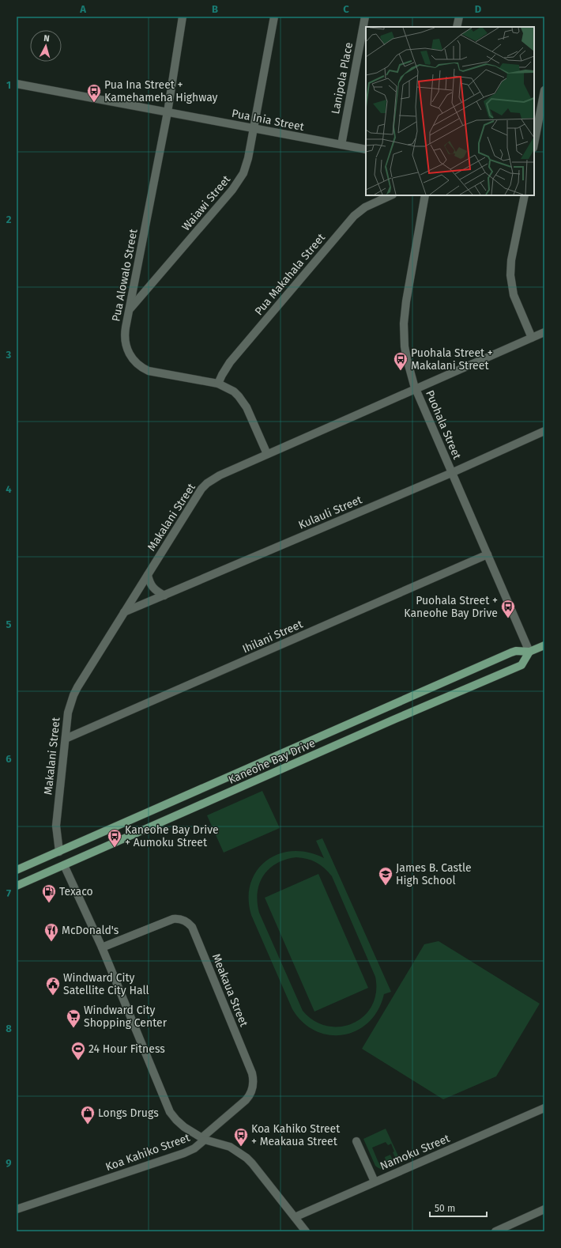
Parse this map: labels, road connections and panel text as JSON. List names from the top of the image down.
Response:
{
  "streets": {
    "main road": ["Kaneohe Bay Drive"],
    "street": [
      "Lanipola Place",
      "Pua Inia Street",
      "Waiawi Street",
      "Pua Makahala Street",
      "Pua Alowalo Street",
      "Puohala Street",
      "Kulauli Street",
      "Makalani Street",
      "Ihilani Street",
      "Meakaua Street",
      "Koa Kahiko Street",
      "Namoku Street"
    ]
  },
  "crossings": [
    ["Lanipola Place", "Pua Inia Street"],
    ["Pua Inia Street", "Waiawi Street"],
    ["Pua Inia Street", "Pua Alowalo Street"],
    ["Waiawi Street", "Pua Alowalo Street"],
    ["Pua Makahala Street", "Pua Alowalo Street"],
    ["Pua Alowalo Street", "Makalani Street"],
    ["Puohala Street", "Kulauli Street"],
    ["Puohala Street", "Makalani Street"],
    ["Puohala Street", "Ihilani Street"],
    ["Puohala Street", "Kaneohe Bay Drive"],
    ["Kulauli Street", "Makalani Street"],
    ["Makalani Street", "Ihilani Street"],
    ["Makalani Street", "Kaneohe Bay Drive"],
    ["Meakaua Street", "Koa Kahiko Street"],
    ["Koa Kahiko Street", "Namoku Street"]
  ],
  "places": {
    "bus stop": [
      "Pua Ina Street + Kamehameha Highway",
      "Puohala Street + Makalani Street",
      "Puohala Street + Kaneohe Bay Drive",
      "Kaneohe Bay Drive + Aumoku Street",
      "Koa Kahiko Street + Meakaua Street"
    ],
    "school or university": ["James B. Castle High School"],
    "fuel station": ["Texaco"],
    "restaurant": ["McDonald's"],
    "public building": ["Windward City Satellite City Hall"],
    "supermarket": ["Windward City Shopping Center"],
    "sports": ["24 Hour Fitness"],
    "shop": ["Longs Drugs"]
  },
  "scale_bar": "50 m",
  "north": "top",
  "grid": {
    "columns": [
      "A",
      "B",
      "C",
      "D"
    ],
    "rows": [
      "1",
      "2",
      "3",
      "4",
      "5",
      "6",
      "7",
      "8",
      "9"
    ]
  }
}
